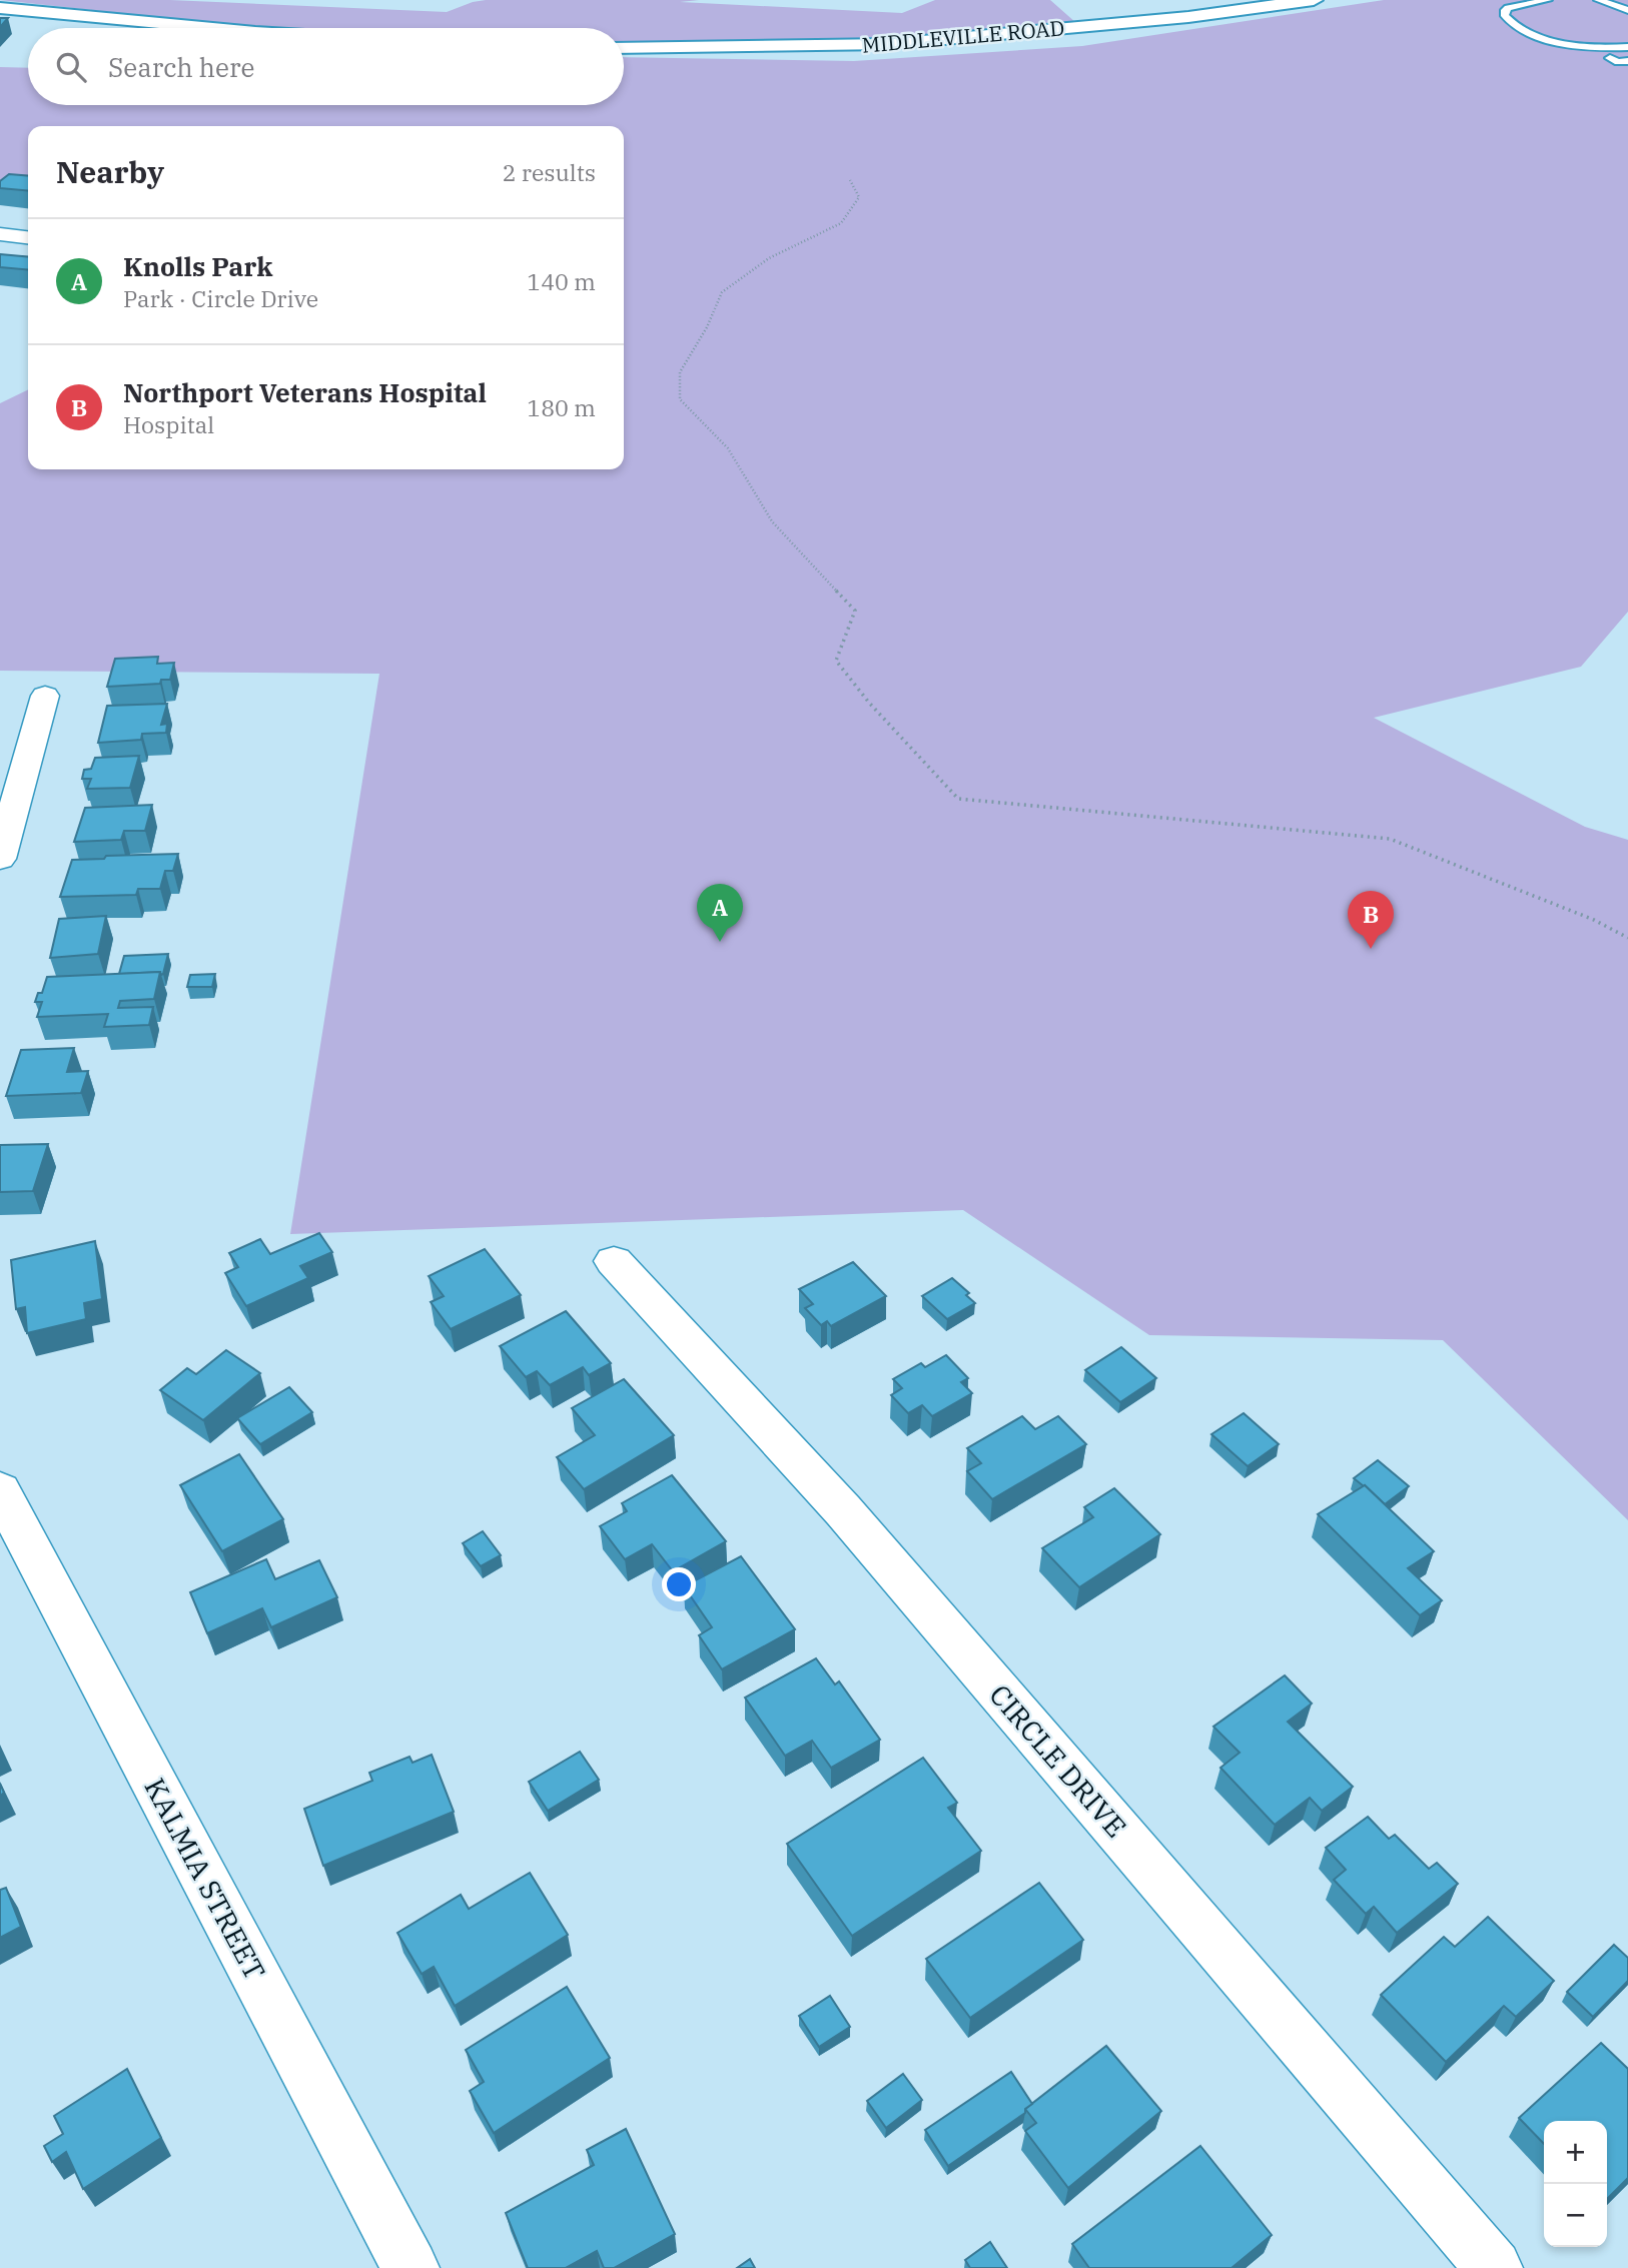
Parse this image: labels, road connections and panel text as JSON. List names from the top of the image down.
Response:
{
  "streets": {
    "street": ["MIDDLEVILLE ROAD", "CIRCLE DRIVE", "KALMIA STREET"]
  },
  "page": {
    "search": "Search here",
    "heading": ["Nearby", "2 results"],
    "list": [
      {
        "mark": "A",
        "name": "Knolls Park",
        "note": "Park · Circle Drive",
        "value": "140 m"
      },
      {
        "mark": "B",
        "name": "Northport Veterans Hospital",
        "note": "Hospital",
        "value": "180 m"
      }
    ],
    "pins": ["A", "B"],
    "map_buttons": ["+", "−"]
  }
}
